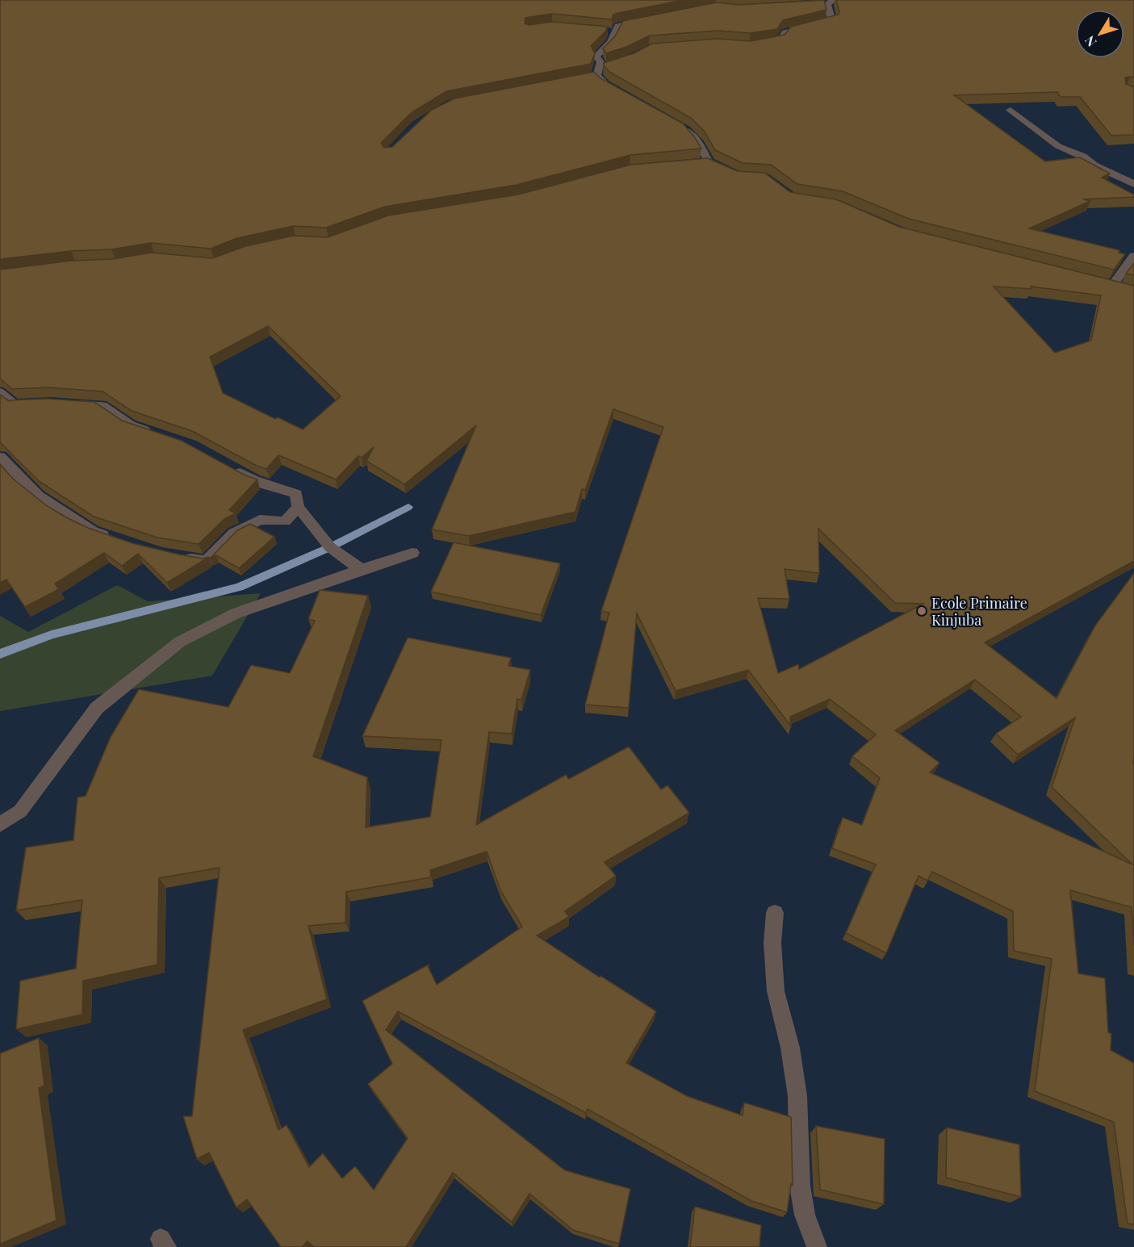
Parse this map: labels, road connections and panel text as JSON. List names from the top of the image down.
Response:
{
  "places": ["Ecole Primaire Kinjuba"],
  "north": "bottom left"
}
